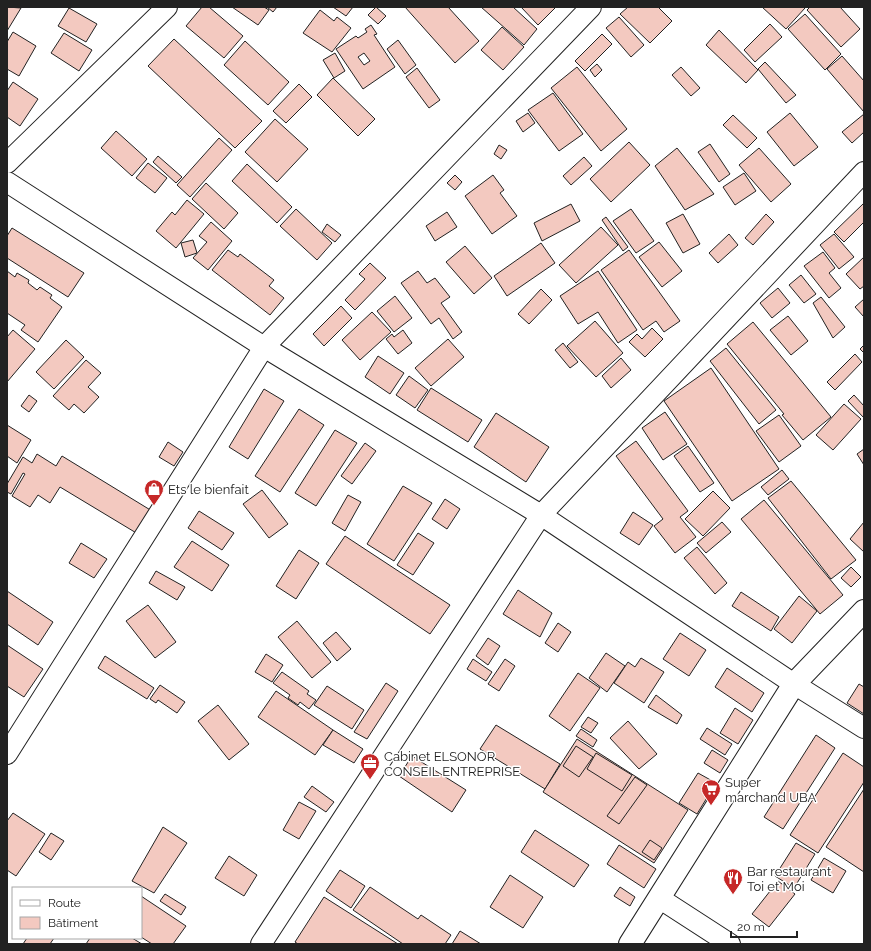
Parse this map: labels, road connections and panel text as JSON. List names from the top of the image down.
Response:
{
  "places": {
    "shop": ["Ets le bienfait"],
    "office": ["Cabinet ELSONOR CONSEIL ENTREPRISE"],
    "supermarket": ["Super marchand UBA"],
    "restaurant": ["Bar restaurant Toi et Moi"]
  },
  "legend": ["Route", "Bâtiment"],
  "scale_bar": "20 m"
}
